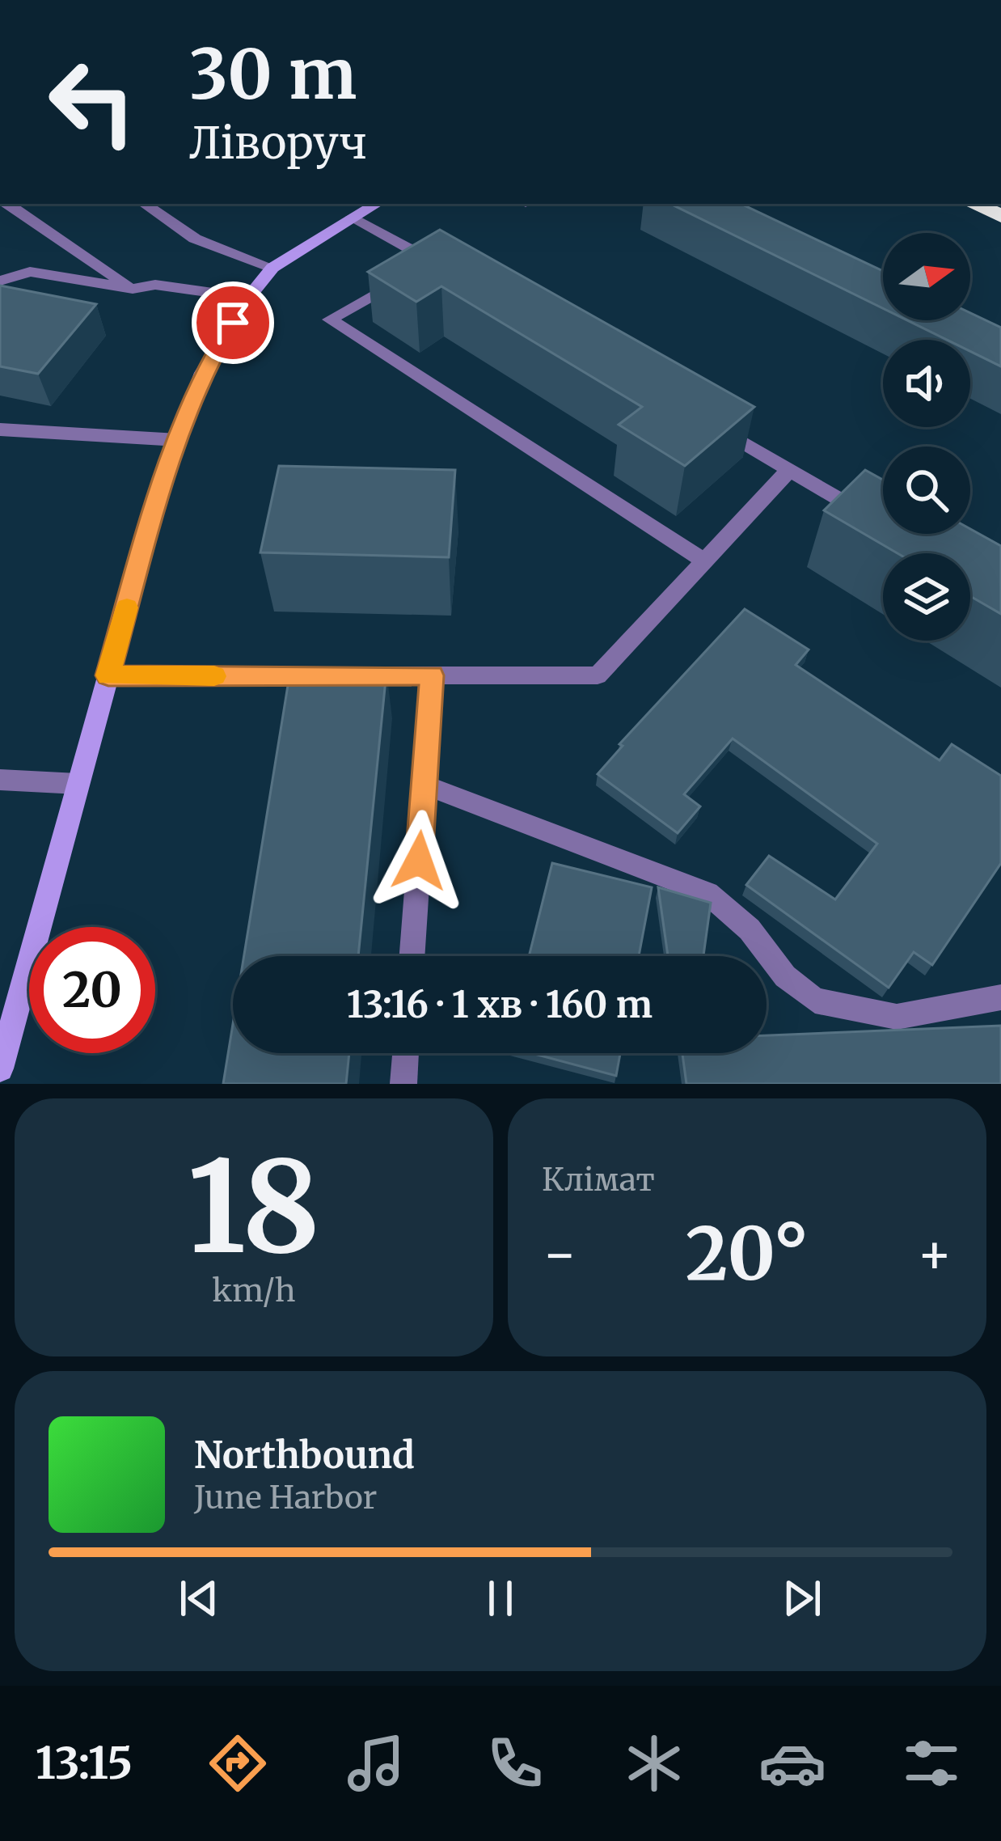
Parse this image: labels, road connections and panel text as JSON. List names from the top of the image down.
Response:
{
  "north": "right",
  "page": {
    "turn": ["30 m", "Ліворуч"],
    "limit": "20",
    "trip": "13:16 · 1 хв · 160 m",
    "tile": [
      ["18", "km/h"],
      "Клімат"
    ],
    "heat": ["−", "20°", "+"],
    "song": ["Northbound", "June Harbor"],
    "tabs": "13:15"
  }
}
